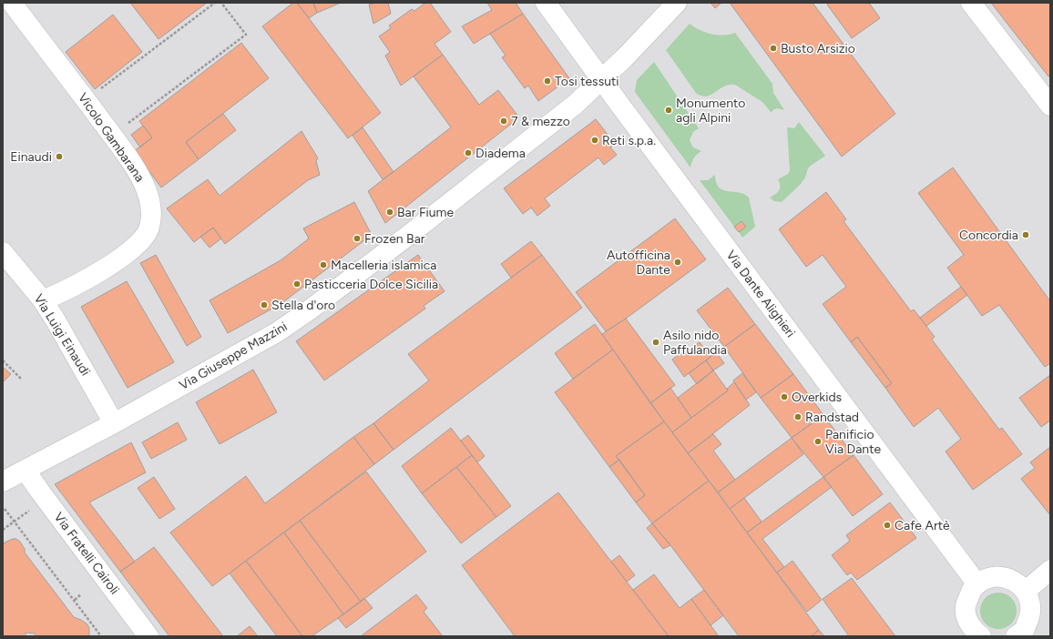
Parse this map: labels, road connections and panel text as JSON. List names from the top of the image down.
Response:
{
  "streets": {
    "street": [
      "Vicolo Gambarana",
      "Via Dante Alighieri",
      "Via Luigi Einaudi",
      "Via Giuseppe Mazzini",
      "Via Fratelli Cairoli"
    ]
  },
  "crossings": [
    ["Vicolo Gambarana", "Via Luigi Einaudi"],
    ["Via Dante Alighieri", "Via Giuseppe Mazzini"],
    ["Via Luigi Einaudi", "Via Giuseppe Mazzini"],
    ["Via Giuseppe Mazzini", "Via Fratelli Cairoli"]
  ],
  "places": [
    "Busto Arsizio",
    "Tosi tessuti",
    "Monumento agli Alpini",
    "7 & mezzo",
    "Reti s.p.a.",
    "Diadema",
    "Einaudi",
    "Bar Fiume",
    "Concordia",
    "Frozen Bar",
    "Autofficina Dante",
    "Macelleria islamica",
    "Pasticceria Dolce Sicilia",
    "Stella d'oro",
    "Asilo nido Paffulandia",
    "Overkids",
    "Randstad",
    "Panificio Via Dante",
    "Cafe Artè"
  ]
}
